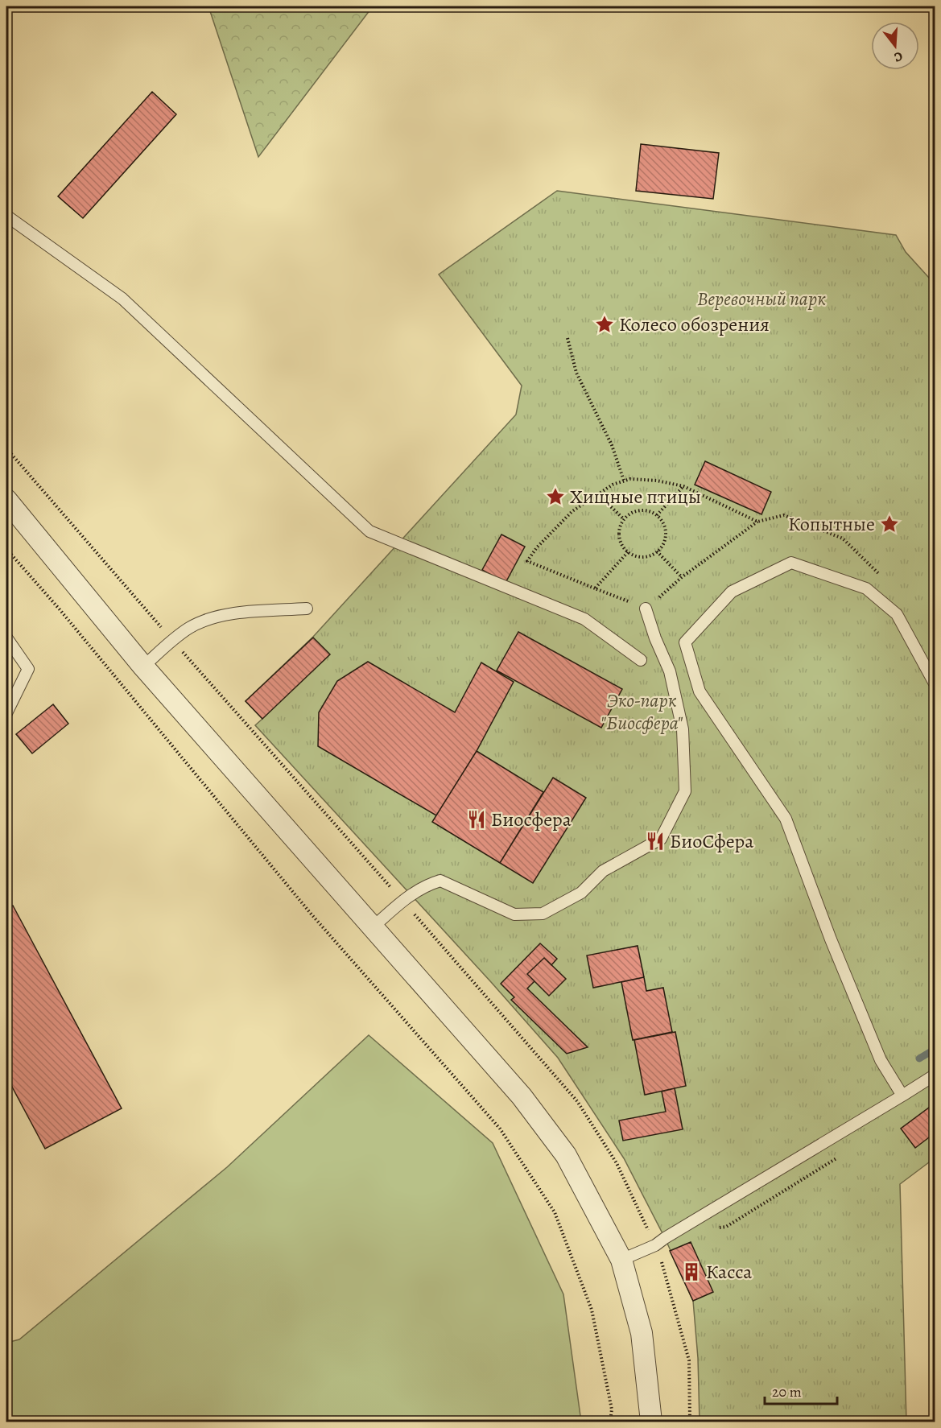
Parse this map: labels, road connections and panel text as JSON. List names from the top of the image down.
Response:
{
  "parks": ["Веревочный парк", "Эко-парк \"Биосфера\""],
  "places": {
    "place": ["Колесо обозрения", "Хищные птицы", "Копытные"],
    "restaurant": ["Биосфера", "БиоСфера"],
    "building": ["Касса"]
  },
  "scale_bar": "20 m",
  "north": "bottom"
}
